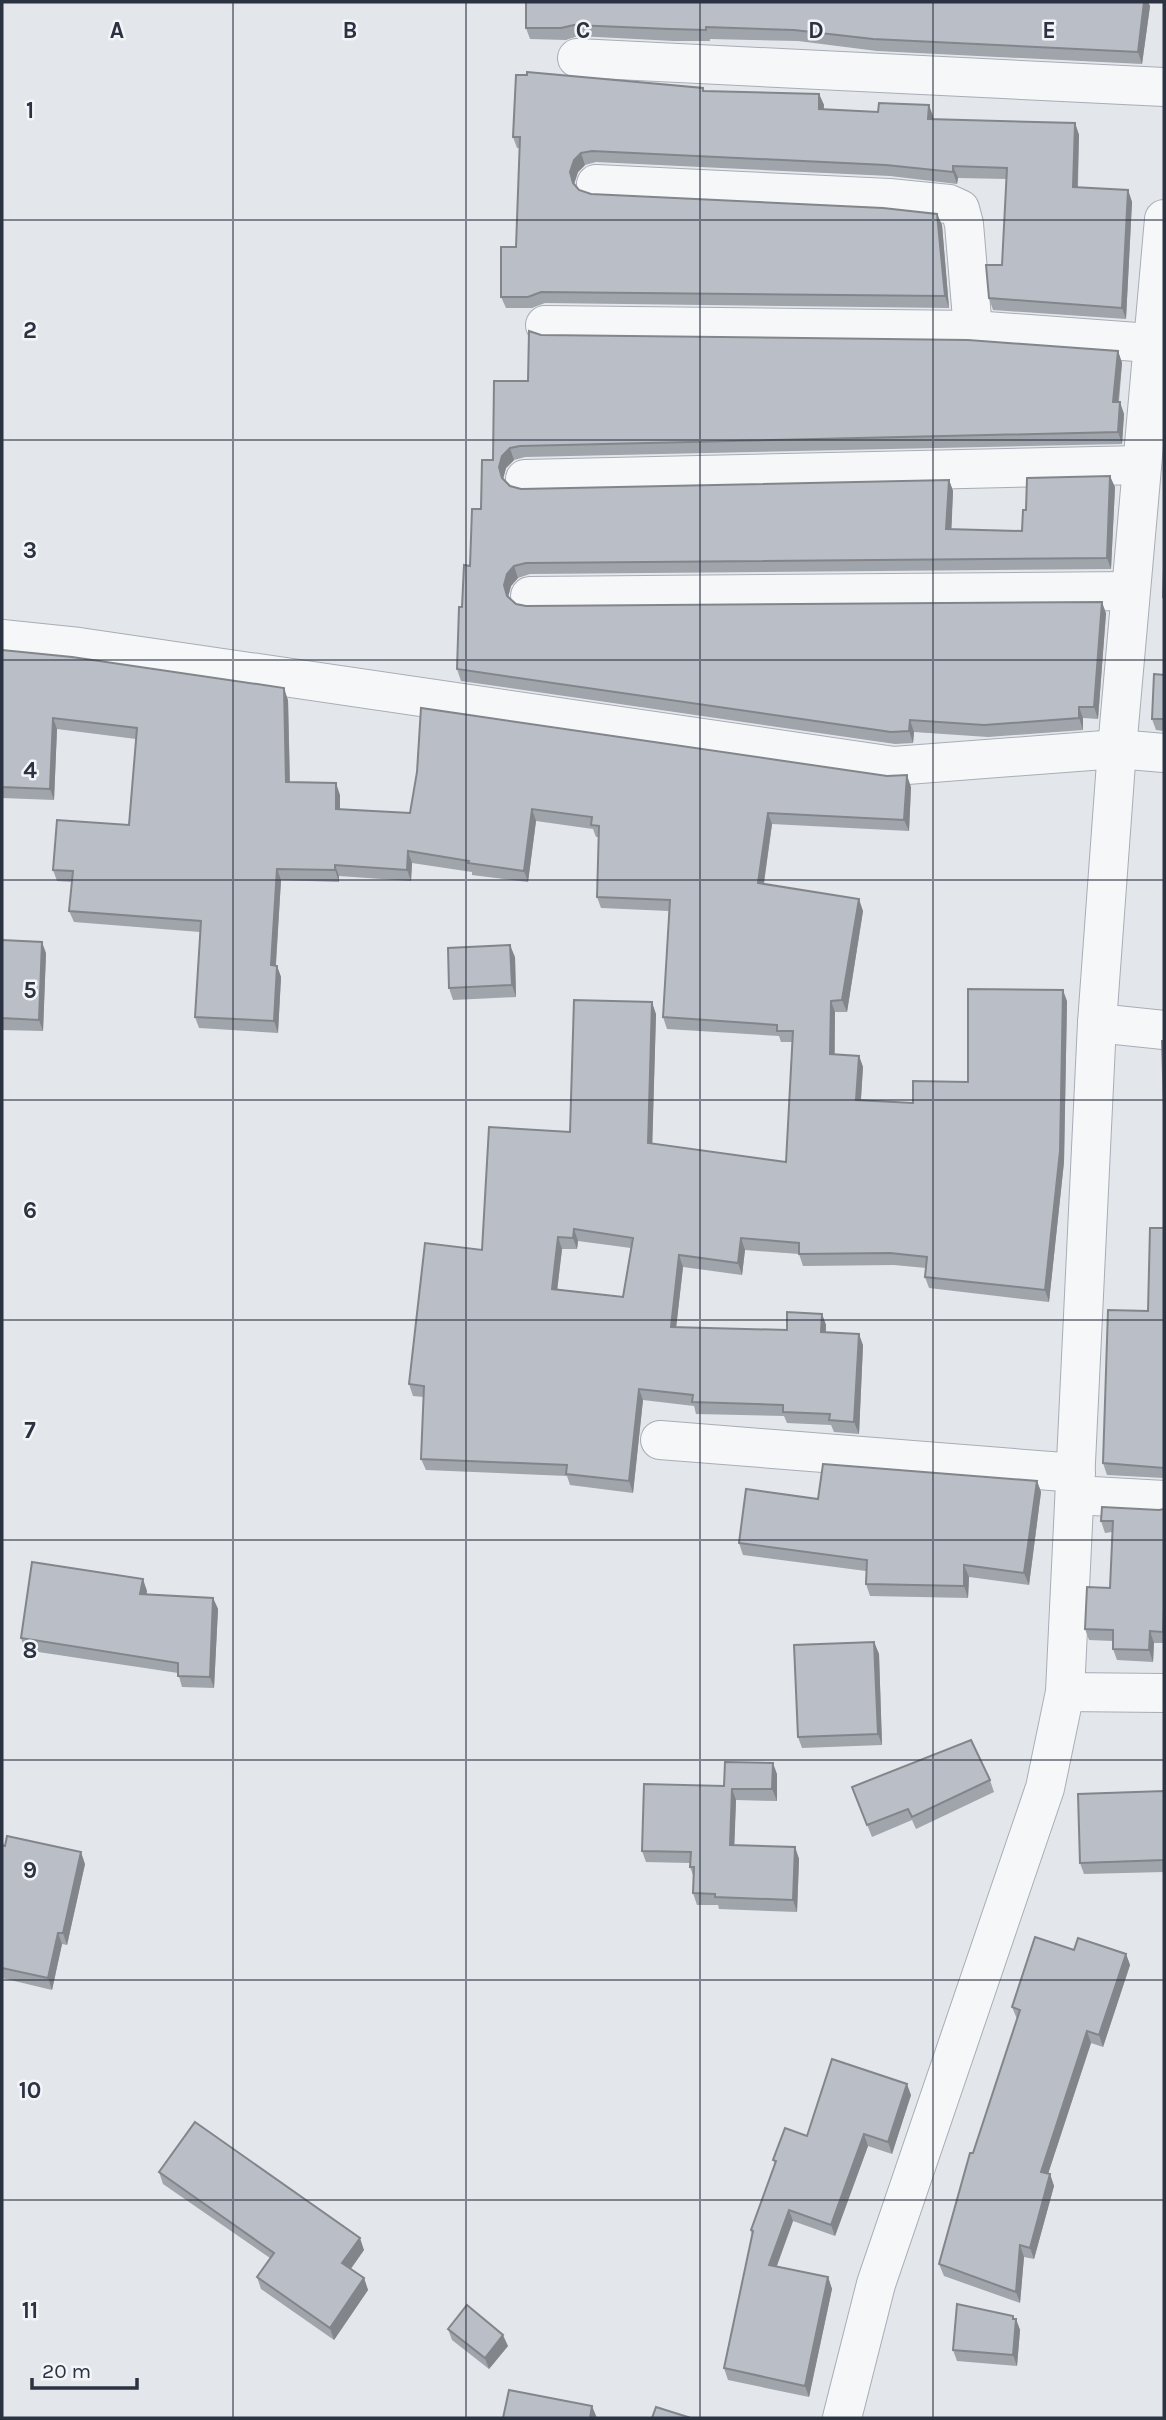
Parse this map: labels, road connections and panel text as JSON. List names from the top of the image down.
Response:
{
  "scale_bar": "20 m",
  "grid": {
    "columns": [
      "A",
      "B",
      "C",
      "D",
      "E"
    ],
    "rows": [
      "1",
      "2",
      "3",
      "4",
      "5",
      "6",
      "7",
      "8",
      "9",
      "10",
      "11"
    ]
  }
}
